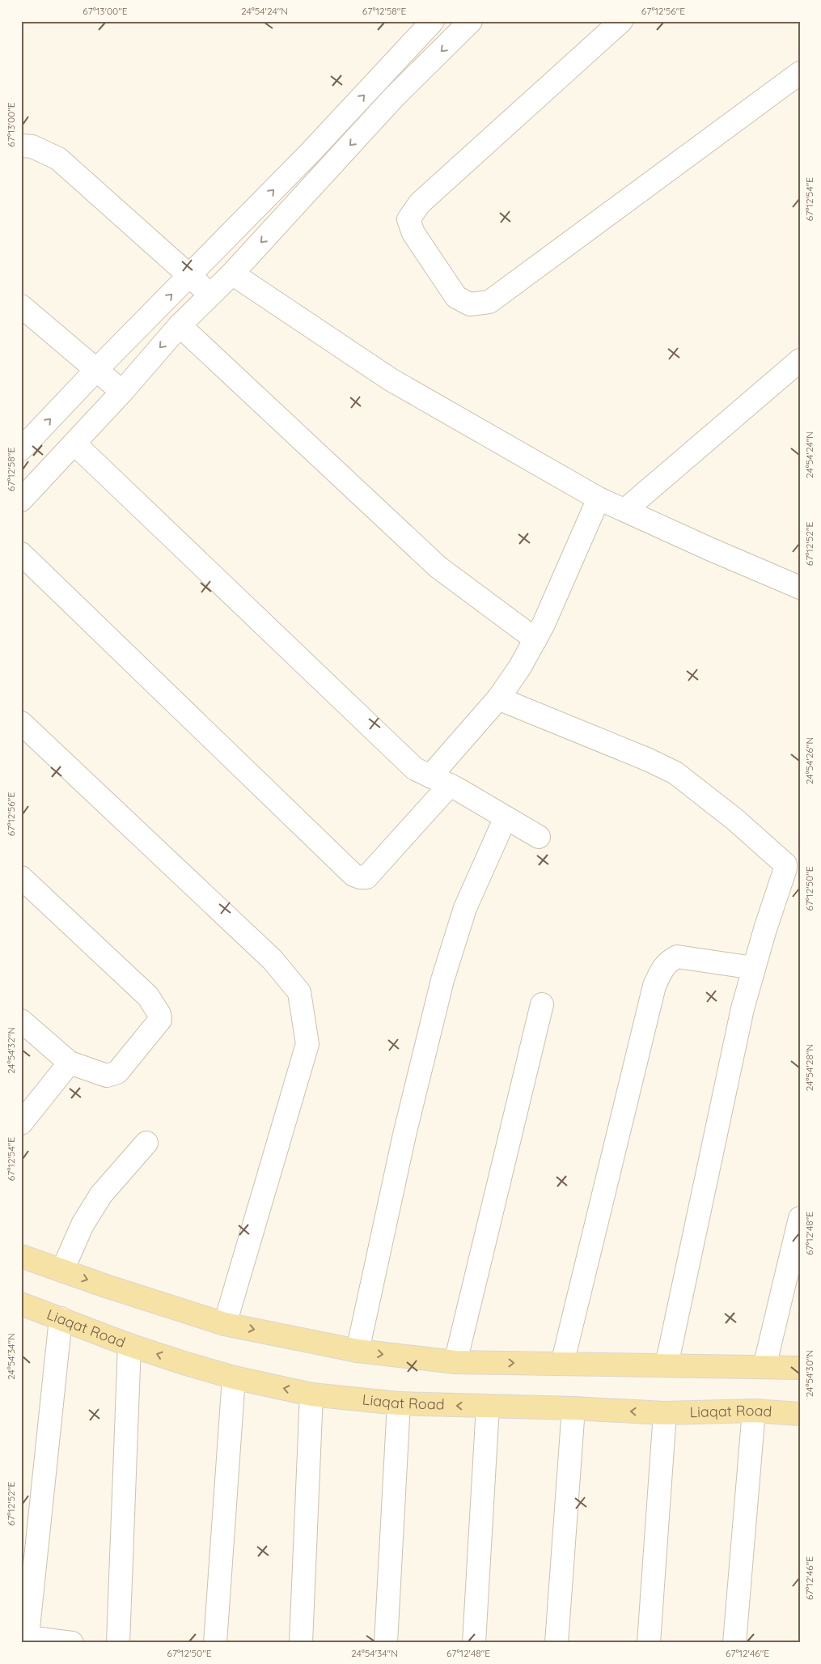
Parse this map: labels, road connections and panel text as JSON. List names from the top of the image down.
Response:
{
  "streets": {
    "main road": ["Liaqat Road"]
  },
  "coordinates": [
    "67°13'00\"E",
    "24°54'24\"N",
    "67°12'58\"E",
    "67°12'56\"E",
    "67°12'54\"E",
    "67°12'52\"E",
    "24°54'26\"N",
    "67°12'50\"E",
    "24°54'32\"N",
    "24°54'28\"N",
    "67°12'48\"E",
    "24°54'34\"N",
    "24°54'30\"N",
    "67°12'46\"E"
  ]
}
